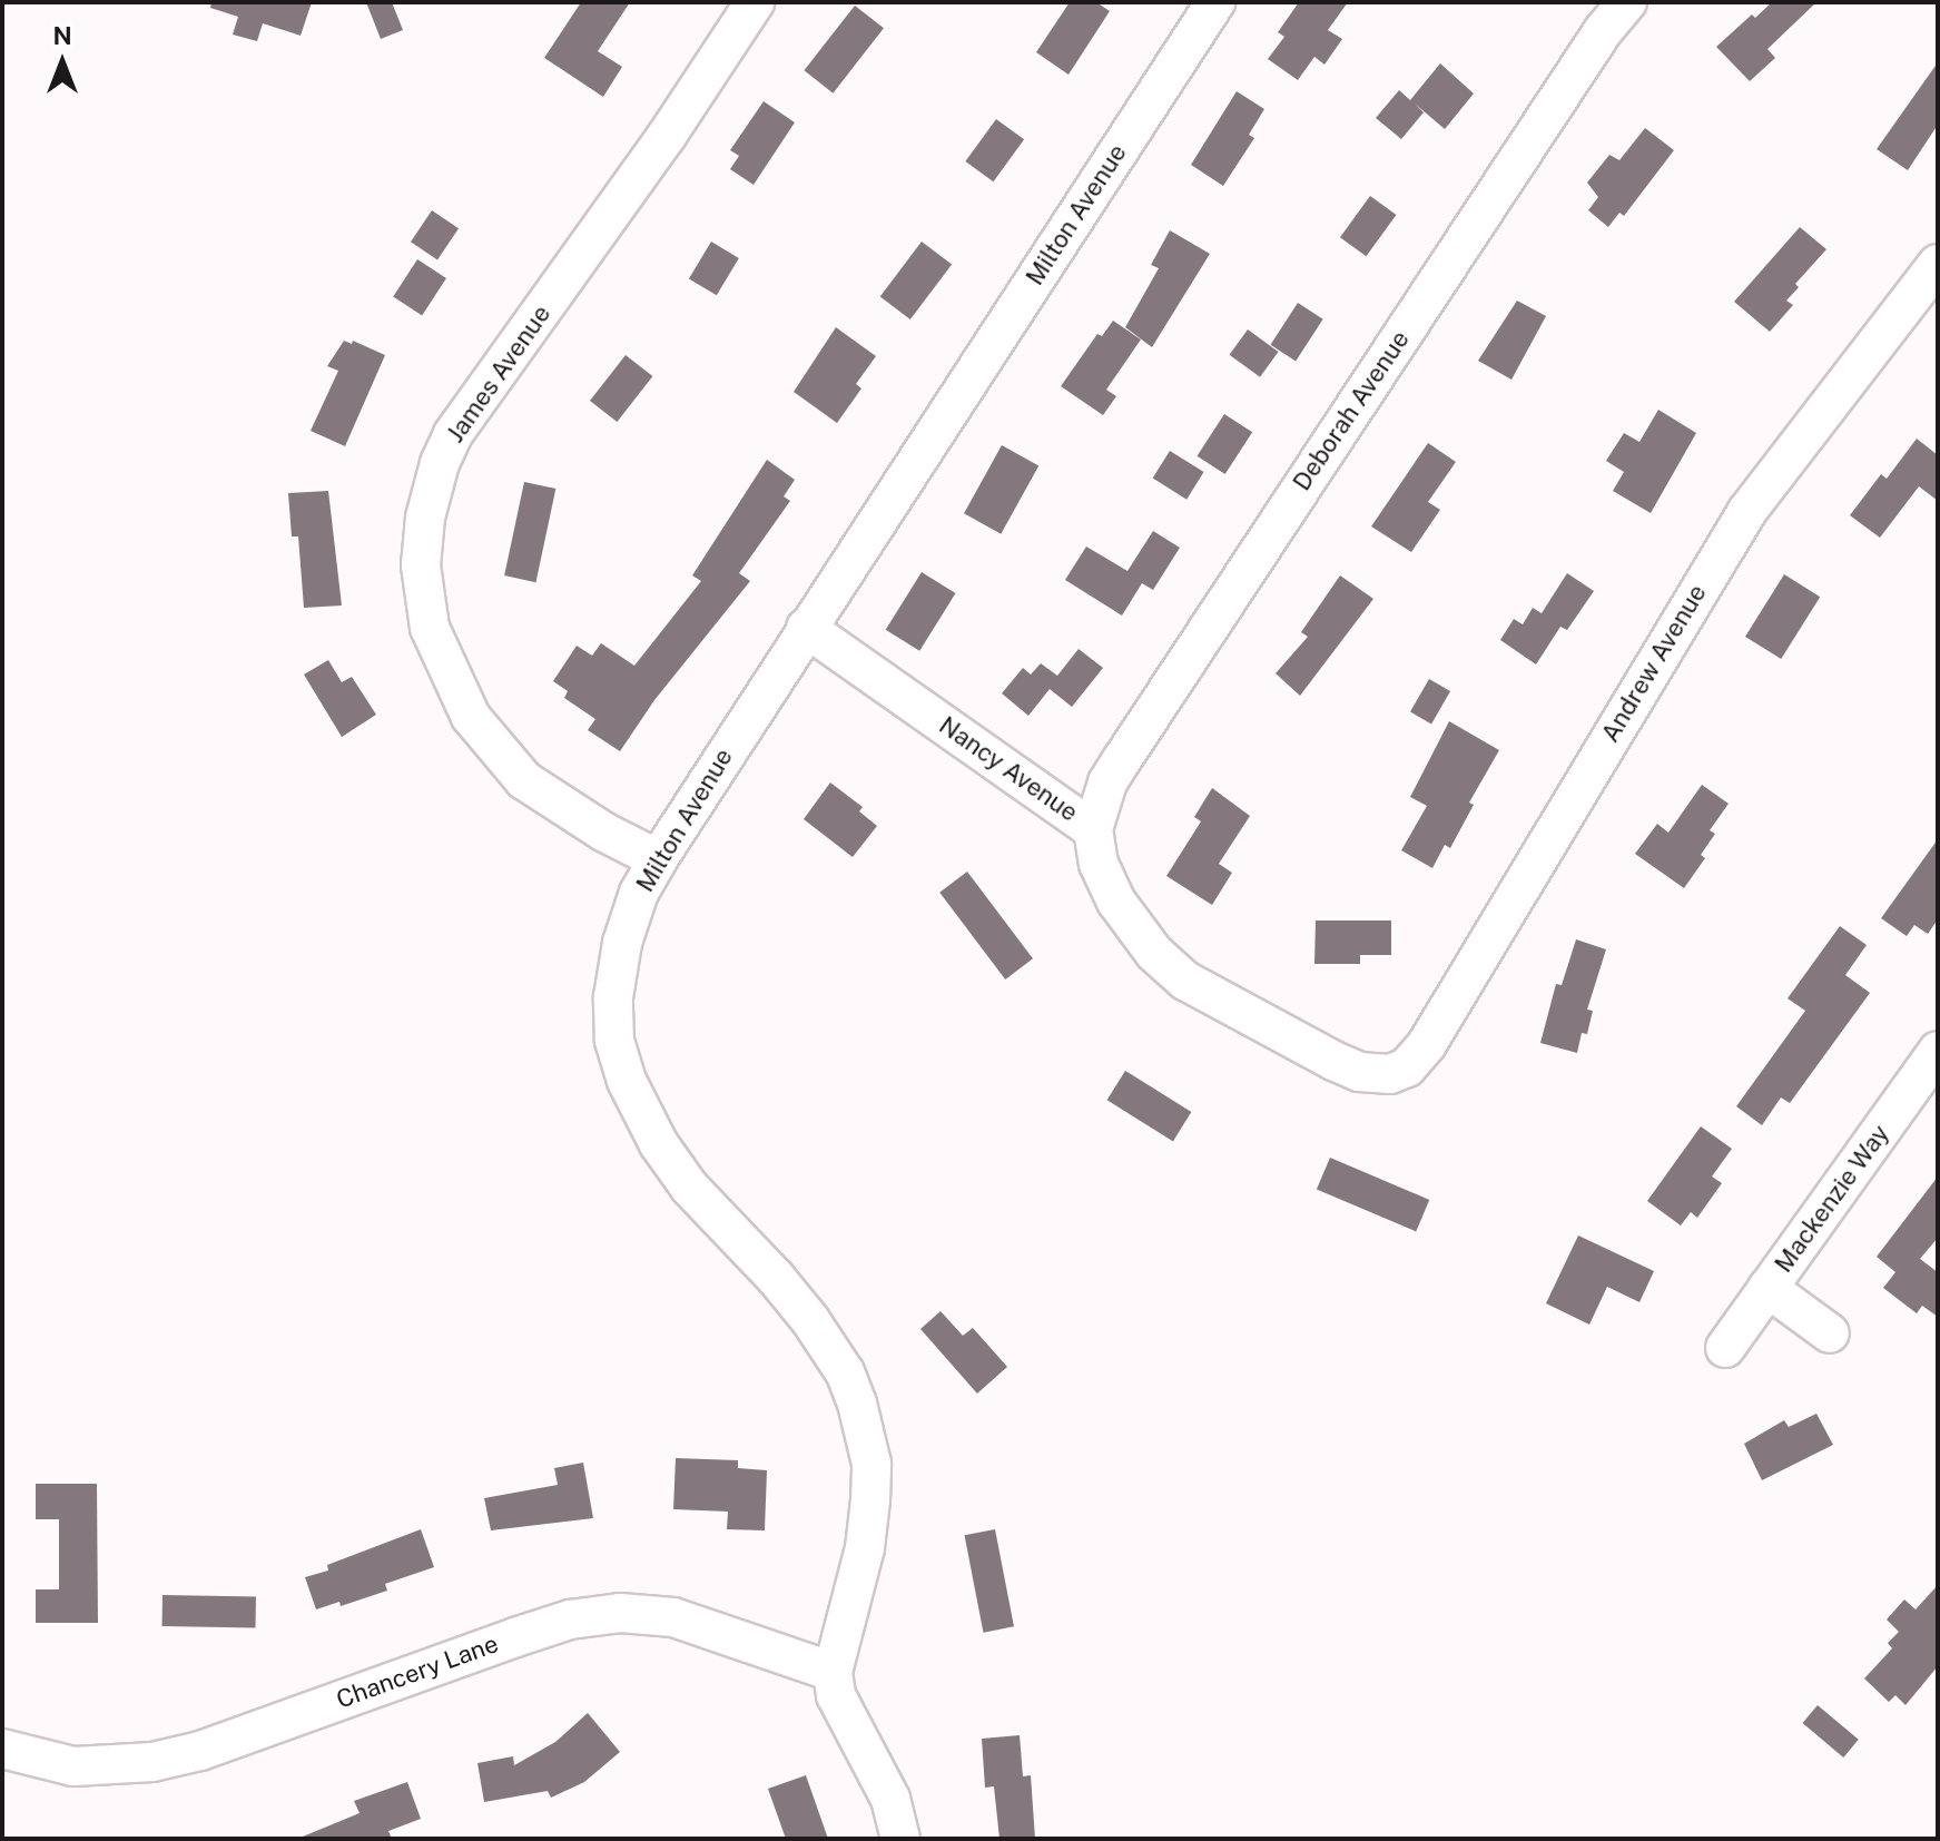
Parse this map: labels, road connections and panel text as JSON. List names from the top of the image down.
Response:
{
  "streets": {
    "street": [
      "Milton Avenue",
      "James Avenue",
      "Deborah Avenue",
      "Andrew Avenue",
      "Nancy Avenue",
      "Mackenzie Way",
      "Chancery Lane"
    ]
  },
  "crossings": [
    ["Milton Avenue", "James Avenue"],
    ["Milton Avenue", "Nancy Avenue"],
    ["Milton Avenue", "Chancery Lane"],
    ["Deborah Avenue", "Nancy Avenue"],
    ["Andrew Avenue", "Nancy Avenue"]
  ],
  "north": "top"
}
